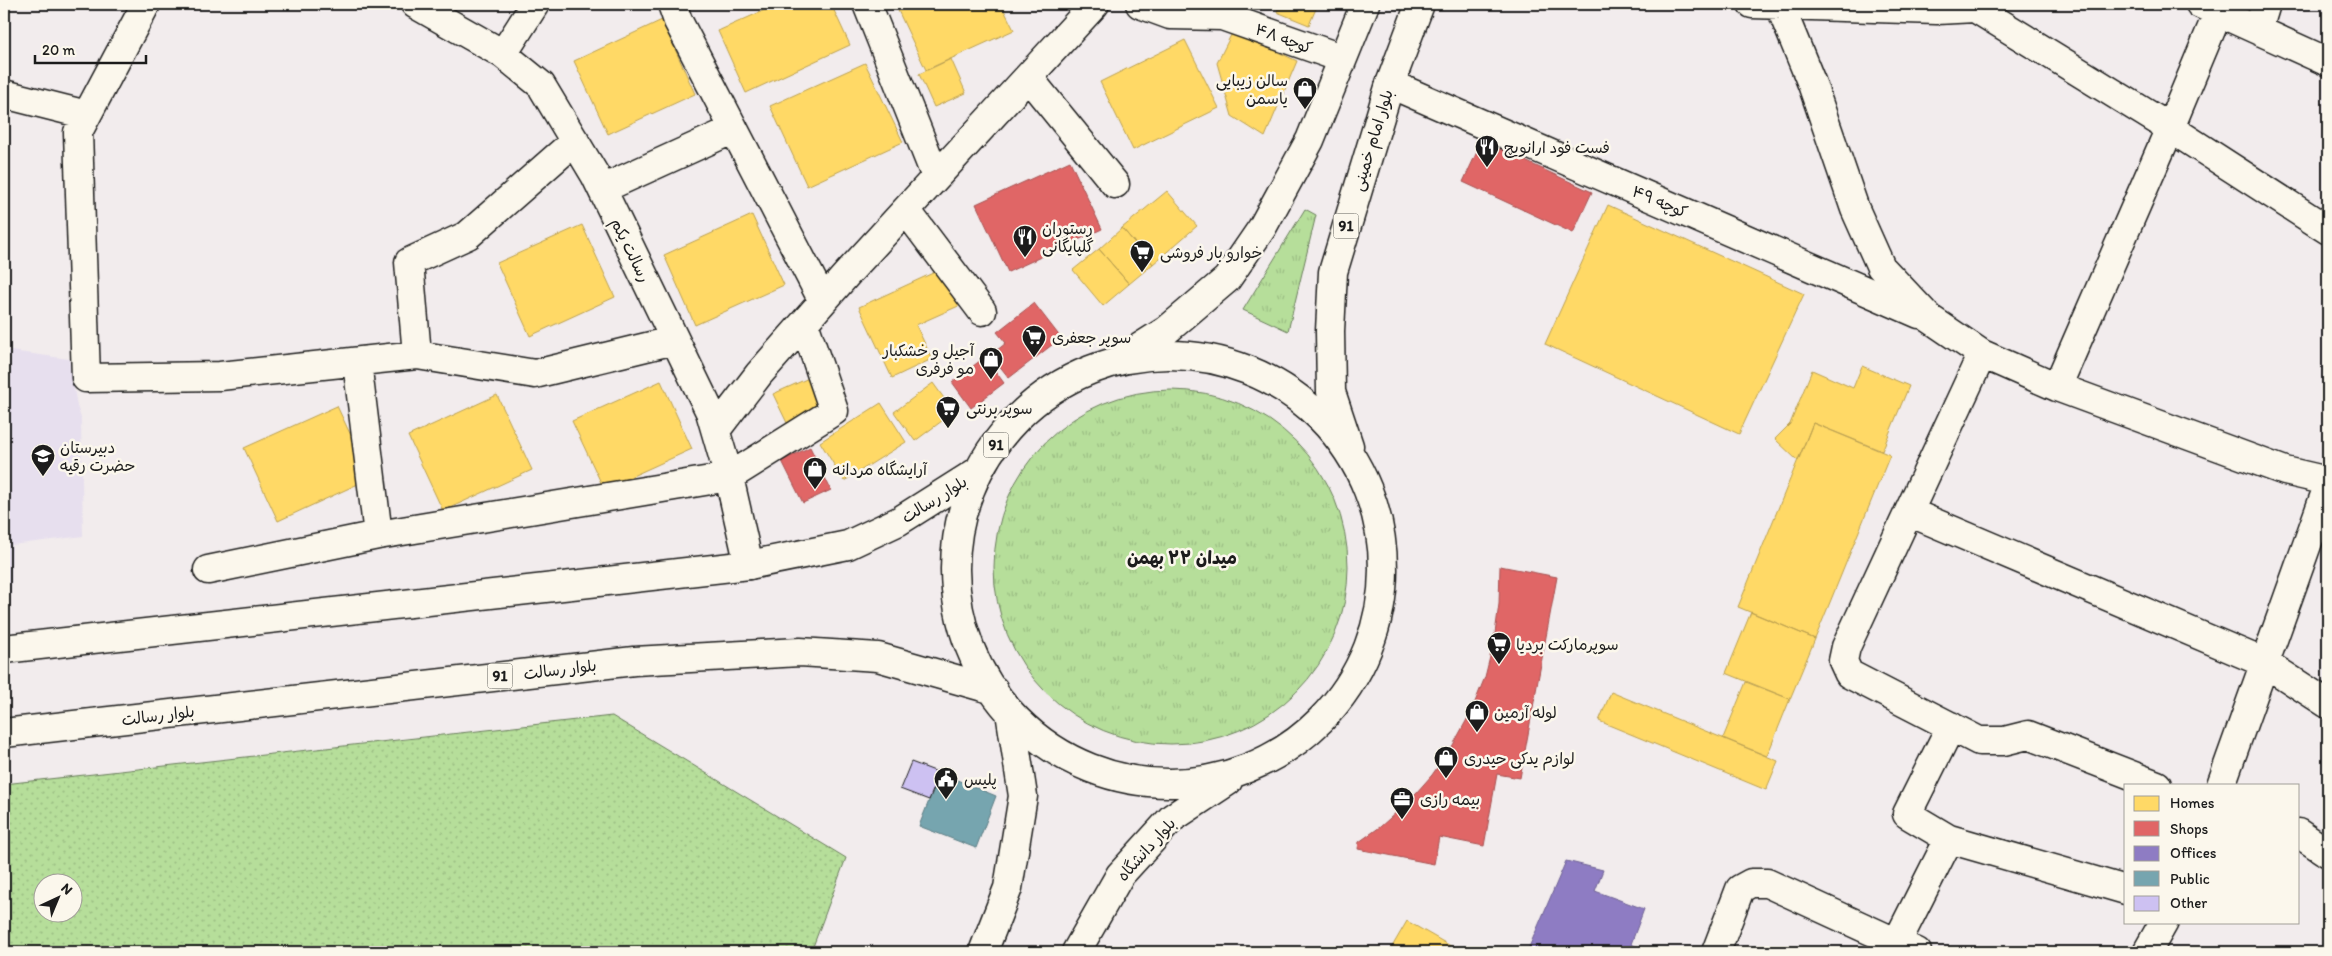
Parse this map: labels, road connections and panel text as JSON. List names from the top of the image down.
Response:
{
  "streets": {
    "street": [
      "کوچه ۴۸",
      "بلوار امام خمینی",
      "کوچه ۴۹",
      "91",
      "رسالت یکم",
      "بلوار رسالت",
      "بلوار دانشگاه"
    ]
  },
  "crossings": [
    ["کوچه ۴۸", "91"],
    ["بلوار امام خمینی", "کوچه ۴۹"],
    ["بلوار امام خمینی", "91"],
    ["91", "بلوار رسالت"],
    ["91", "بلوار دانشگاه"],
    ["رسالت یکم", "بلوار رسالت"]
  ],
  "districts": ["میدان ۲۲ بهمن"],
  "places": {
    "shop": [
      "سالن زیبایی یاسمن",
      "آجیل و خشکبار مو فرفری",
      "آرایشگاه مردانه",
      "لوله آرمین",
      "لوازم یدکی حیدری"
    ],
    "restaurant": ["فست فود ارانویچ", "رستوران گلپایگانی"],
    "supermarket": [
      "خوارو بار فروشی",
      "سوپر جعفری",
      "سوپر برنتی",
      "سوپرمارکت بردیا"
    ],
    "school or university": ["دبیرستان حضرت رقیه"],
    "public building": ["پلیس"],
    "office": ["بیمه رازی"]
  },
  "legend": [
    "Homes",
    "Shops",
    "Offices",
    "Public",
    "Other"
  ],
  "scale_bar": "20 m",
  "north": "top right"
}
